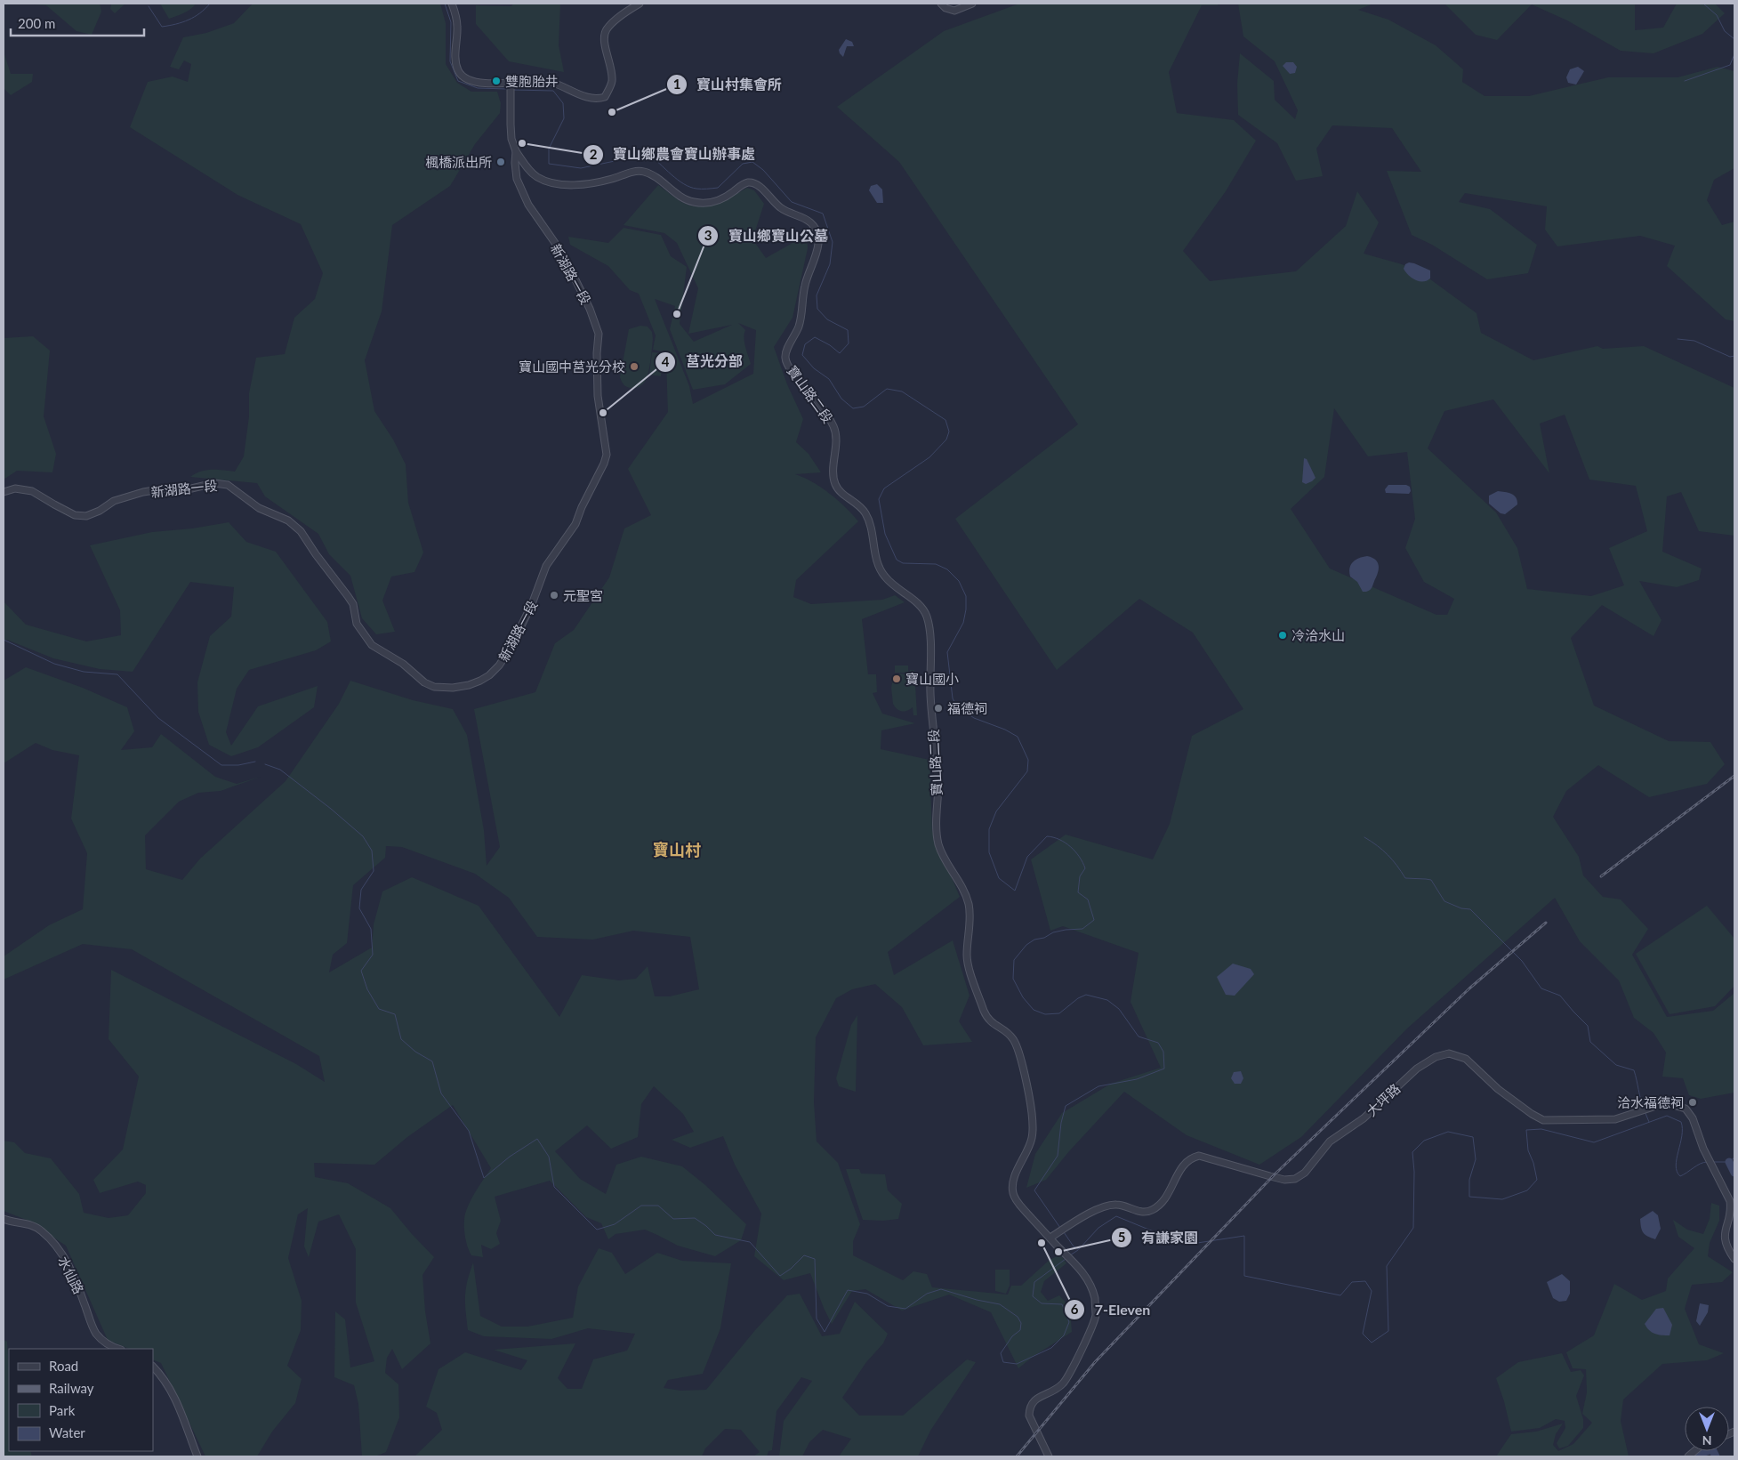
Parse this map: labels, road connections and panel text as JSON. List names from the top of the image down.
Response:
{
  "streets": {
    "street": [
      "新湖路一段",
      "寶山路二段",
      "大坪路",
      "水仙路"
    ]
  },
  "crossings": [
    ["新湖路一段", "寶山路二段"],
    ["寶山路二段", "大坪路"]
  ],
  "districts": ["寶山村"],
  "places": [
    "雙胞胎井",
    "寶山村集會所",
    "寶山鄉農會寶山辦事處",
    "楓橋派出所",
    "寶山鄉寶山公墓",
    "寶山國中莒光分校",
    "莒光分部",
    "元聖宮",
    "冷洽水山",
    "寶山國小",
    "福德祠",
    "洽水福德祠",
    "7-Eleven",
    "有謙家園"
  ],
  "legend": [
    "Road",
    "Railway",
    "Park",
    "Water"
  ],
  "scale_bar": "200 m",
  "north": "bottom"
}
